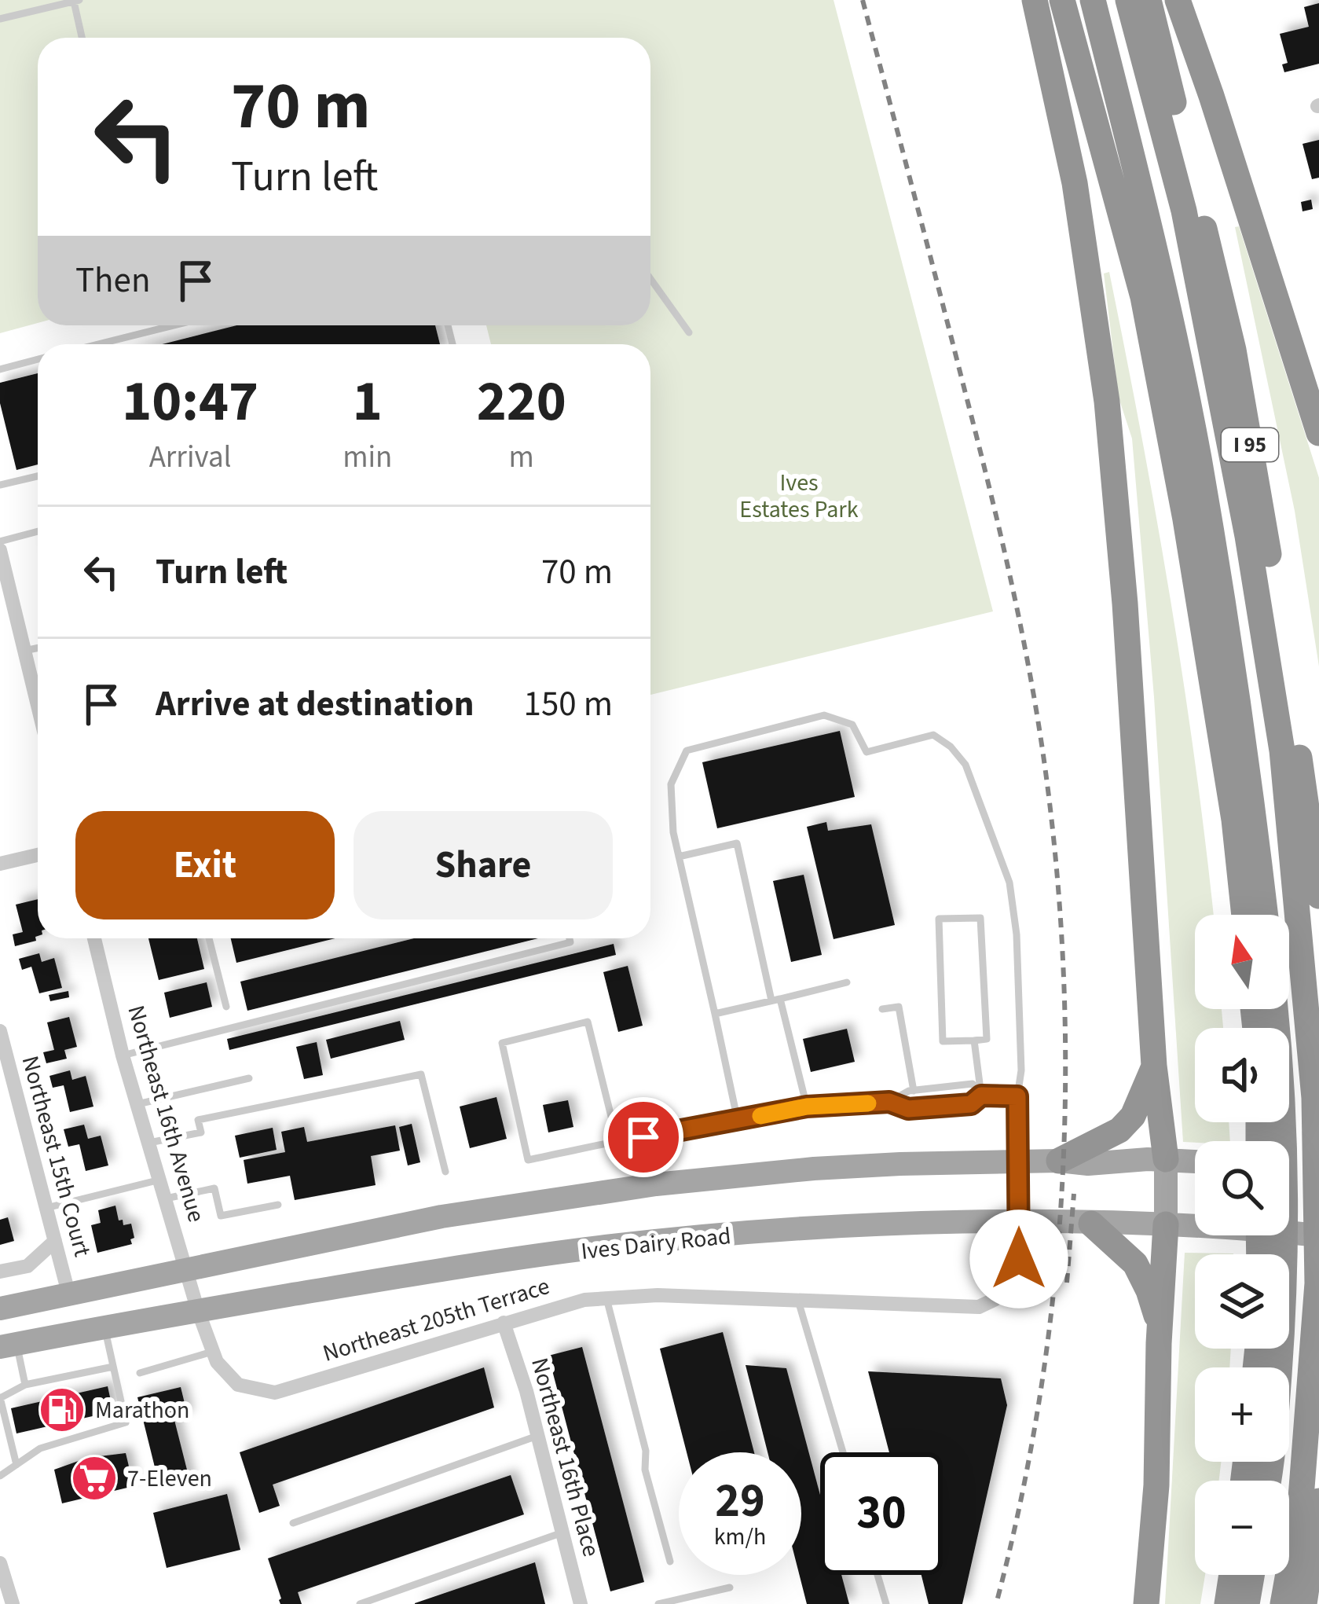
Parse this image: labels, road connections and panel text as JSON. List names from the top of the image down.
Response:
{
  "streets": {
    "highway": ["I 95"],
    "main road": ["Ives Dairy Road"],
    "street": [
      "Northeast 16th Avenue",
      "Northeast 15th Court",
      "Northeast 205th Terrace",
      "Northeast 16th Place"
    ]
  },
  "crossings": [
    ["Northeast 16th Avenue", "Ives Dairy Road"],
    ["Northeast 16th Avenue", "Northeast 205th Terrace"],
    ["Ives Dairy Road", "Northeast 205th Terrace"],
    ["Northeast 205th Terrace", "Northeast 16th Place"]
  ],
  "parks": ["Ives Estates Park"],
  "places": {
    "fuel station": ["Marathon"],
    "supermarket": ["7-Eleven"]
  },
  "north": "top",
  "page": {
    "turn": ["70 m", "Turn left"],
    "then": "Then",
    "eta": [
      "10:47",
      "Arrival",
      "1",
      "min",
      "220",
      "m"
    ],
    "list": [
      {
        "name": "Turn left",
        "value": "70 m"
      },
      {
        "name": "Arrive at destination",
        "value": "150 m"
      }
    ],
    "buttons": ["Exit", "Share"],
    "map_buttons": ["+", "−"],
    "speed": "29 km/h",
    "limit": "30"
  }
}
